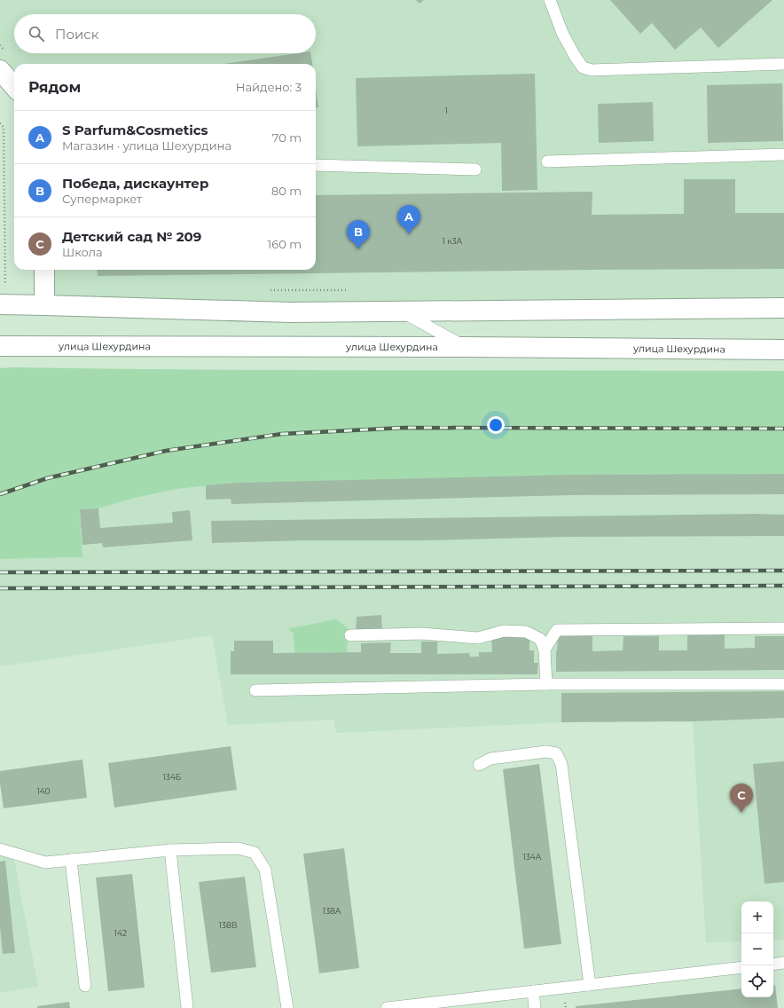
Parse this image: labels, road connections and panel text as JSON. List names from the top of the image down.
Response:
{
  "streets": {
    "street": ["улица Шехурдина"]
  },
  "house_numbers": [
    "1",
    "1 к3А",
    "134Б",
    "140",
    "134А",
    "138А",
    "138В",
    "142"
  ],
  "page": {
    "search": "Поиск",
    "heading": ["Рядом", "Найдено: 3"],
    "list": [
      {
        "mark": "A",
        "name": "S Parfum&Cosmetics",
        "note": "Магазин · улица Шехурдина",
        "value": "70 m"
      },
      {
        "mark": "B",
        "name": "Победа, дискаунтер",
        "note": "Супермаркет",
        "value": "80 m"
      },
      {
        "mark": "C",
        "name": "Детский сад № 209",
        "note": "Школа",
        "value": "160 m"
      }
    ],
    "pins": ["A", "B", "C"],
    "map_buttons": ["+", "−"]
  }
}
